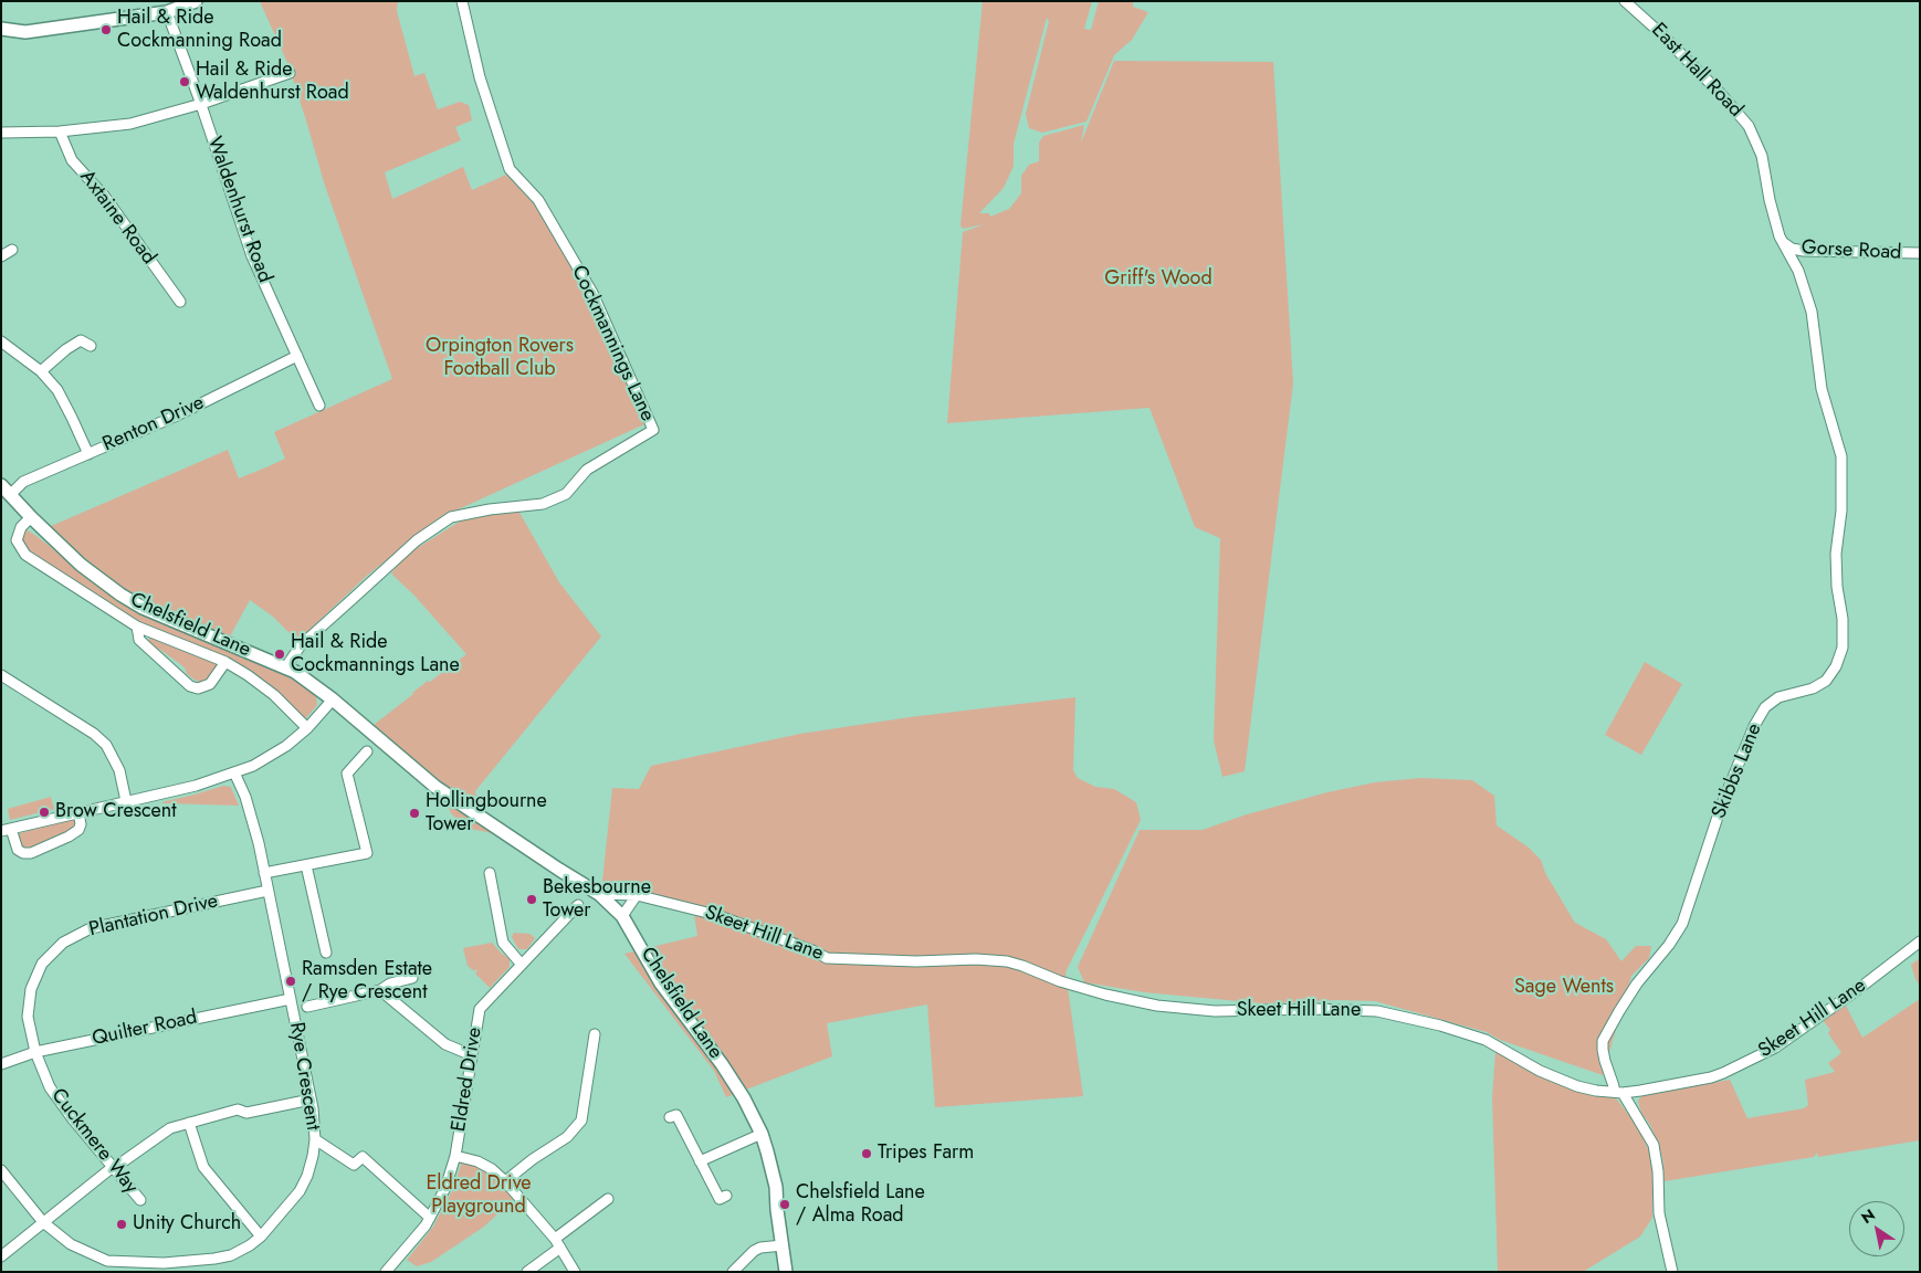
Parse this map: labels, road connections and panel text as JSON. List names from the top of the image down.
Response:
{
  "streets": {
    "street": [
      "East Hall Road",
      "Waldenhurst Road",
      "Axtaine Road",
      "Gorse Road",
      "Cockmannings Lane",
      "Renton Drive",
      "Chelsfield Lane",
      "Skibbs Lane",
      "Plantation Drive",
      "Skeet Hill Lane",
      "Quilter Road",
      "Rye Crescent",
      "Eldred Drive",
      "Cuckmere Way"
    ]
  },
  "crossings": [
    ["East Hall Road", "Gorse Road"],
    ["East Hall Road", "Skibbs Lane"],
    ["Waldenhurst Road", "Renton Drive"],
    ["Gorse Road", "Skibbs Lane"],
    ["Cockmannings Lane", "Chelsfield Lane"],
    ["Renton Drive", "Chelsfield Lane"],
    ["Chelsfield Lane", "Skeet Hill Lane"],
    ["Skibbs Lane", "Skeet Hill Lane"],
    ["Plantation Drive", "Quilter Road"],
    ["Plantation Drive", "Rye Crescent"],
    ["Plantation Drive", "Cuckmere Way"],
    ["Quilter Road", "Rye Crescent"],
    ["Quilter Road", "Cuckmere Way"]
  ],
  "parks": [
    "Griff's Wood",
    "Orpington Rovers Football Club",
    "Sage Wents",
    "Eldred Drive Playground"
  ],
  "places": [
    "Hail & Ride Cockmanning Road",
    "Hail & Ride Waldenhurst Road",
    "Hail & Ride Cockmannings Lane",
    "Brow Crescent",
    "Hollingbourne Tower",
    "Bekesbourne Tower",
    "Ramsden Estate / Rye Crescent",
    "Tripes Farm",
    "Chelsfield Lane / Alma Road",
    "Unity Church"
  ],
  "north": "top left"
}
